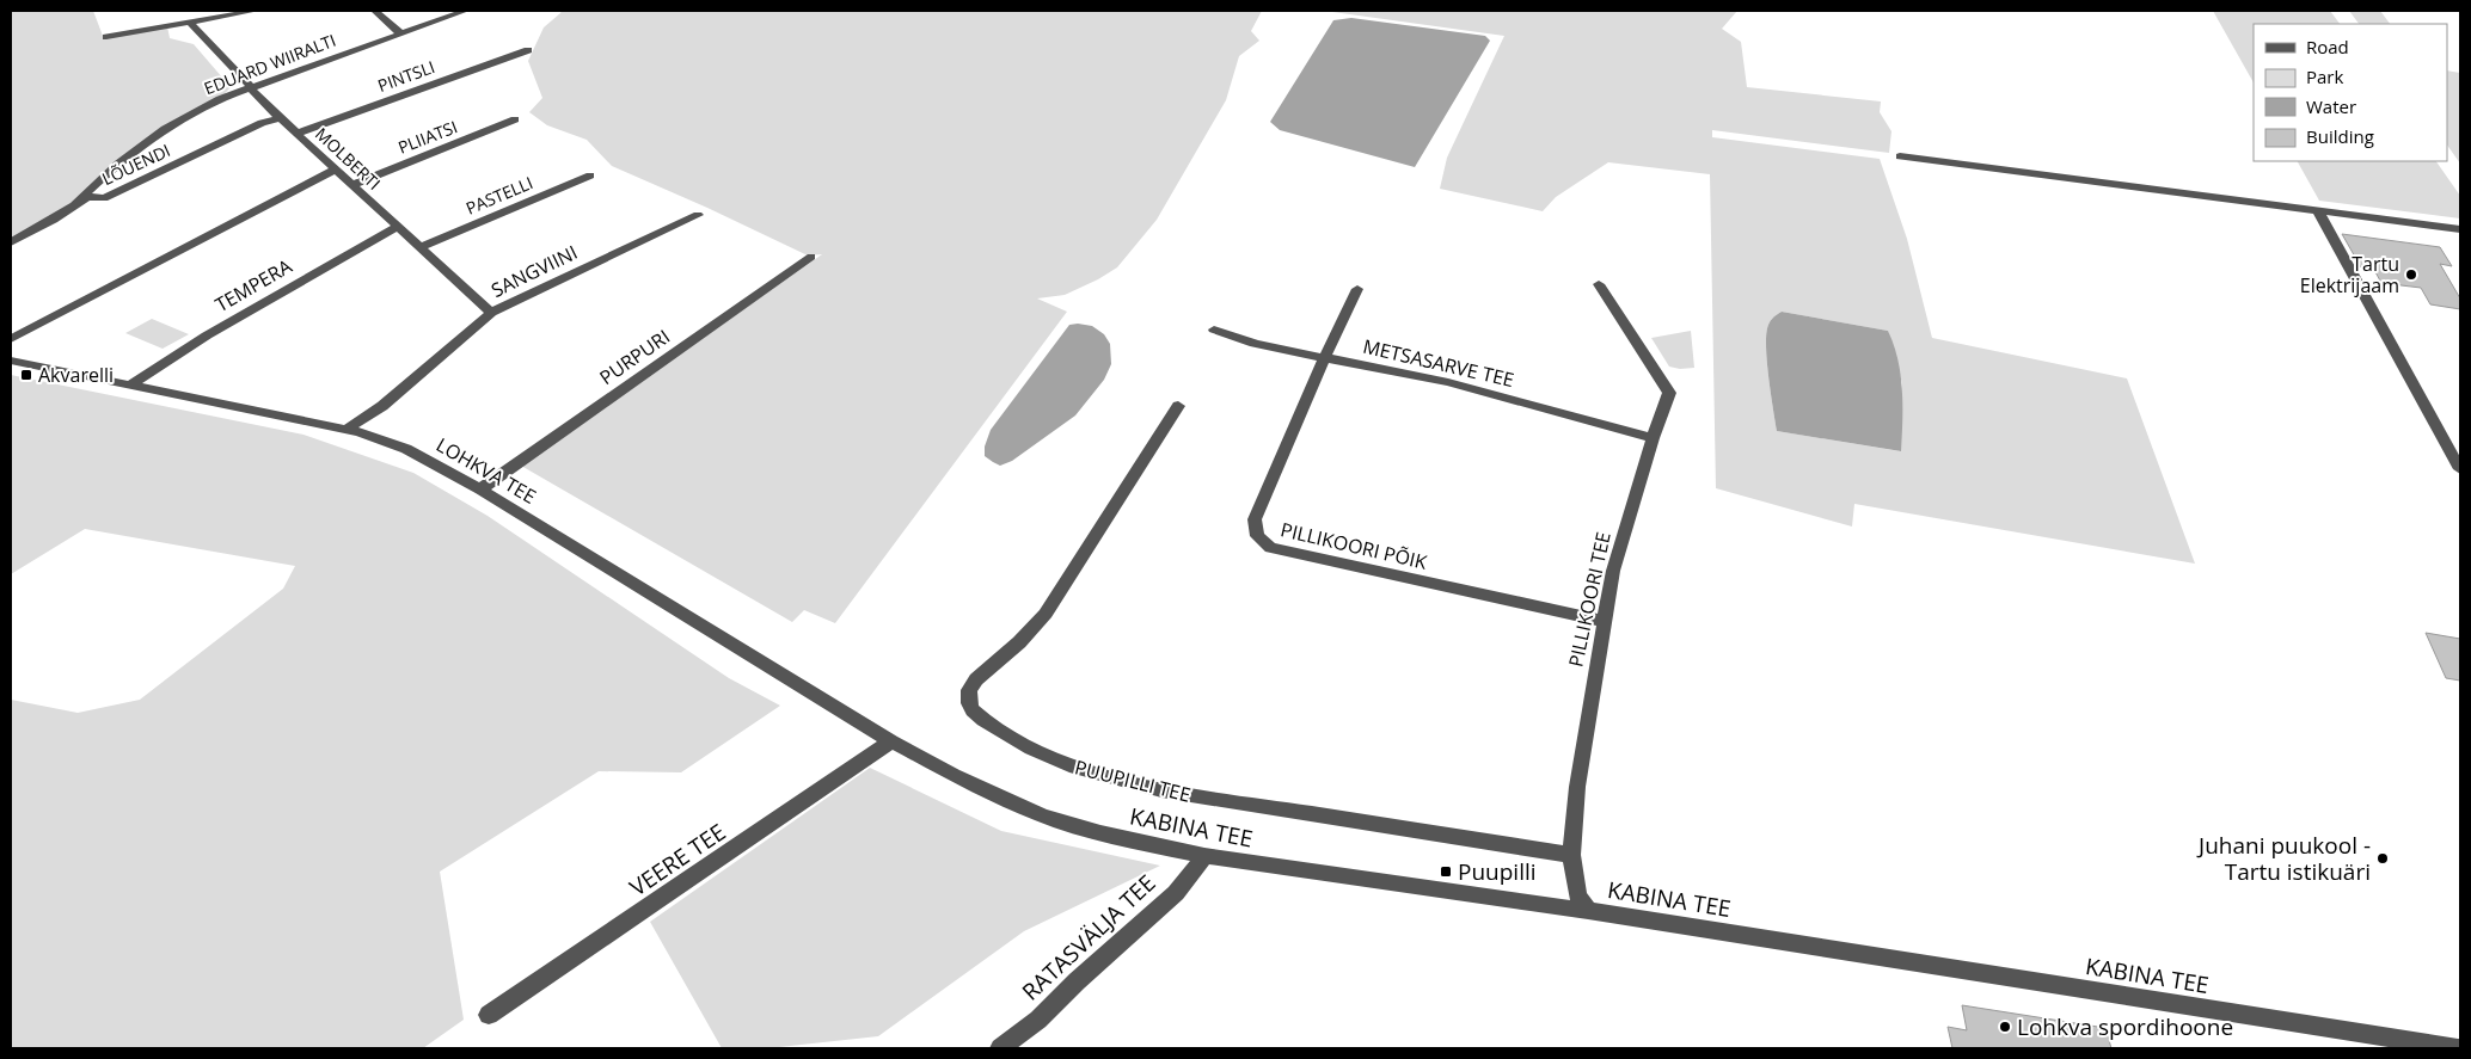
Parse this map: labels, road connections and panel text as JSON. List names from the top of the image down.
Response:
{
  "streets": {
    "street": [
      "EDUARD WIIRALTI",
      "PINTSLI",
      "PLIIATSI",
      "MOLBERTI",
      "LÕUENDI",
      "PASTELLI",
      "SANGVIINI",
      "TEMPERA",
      "PURPURI",
      "METSASARVE TEE",
      "LOHKVA TEE",
      "PILLIKOORI PÕIK",
      "PILLIKOORI TEE",
      "PUUPILLI TEE",
      "KABINA TEE",
      "VEERE TEE",
      "RATASVÄLJA TEE"
    ]
  },
  "crossings": [
    ["EDUARD WIIRALTI", "MOLBERTI"],
    ["EDUARD WIIRALTI", "LÕUENDI"],
    ["PINTSLI", "MOLBERTI"],
    ["PLIIATSI", "MOLBERTI"],
    ["MOLBERTI", "LÕUENDI"],
    ["MOLBERTI", "PASTELLI"],
    ["MOLBERTI", "SANGVIINI"],
    ["MOLBERTI", "TEMPERA"],
    ["SANGVIINI", "LOHKVA TEE"],
    ["TEMPERA", "LOHKVA TEE"],
    ["PURPURI", "LOHKVA TEE"],
    ["METSASARVE TEE", "PILLIKOORI PÕIK"],
    ["METSASARVE TEE", "PILLIKOORI TEE"],
    ["LOHKVA TEE", "KABINA TEE"],
    ["LOHKVA TEE", "VEERE TEE"],
    ["PILLIKOORI PÕIK", "PILLIKOORI TEE"],
    ["PILLIKOORI TEE", "PUUPILLI TEE"],
    ["PILLIKOORI TEE", "KABINA TEE"],
    ["KABINA TEE", "VEERE TEE"],
    ["KABINA TEE", "RATASVÄLJA TEE"]
  ],
  "places": {
    "other": ["Tartu Elektrijaam", "Juhani puukool - Tartu istikuäri", "Lohkva spordihoone"],
    "transit": ["Akvarelli", "Puupilli"]
  },
  "legend": [
    "Road",
    "Park",
    "Water",
    "Building"
  ]
}
